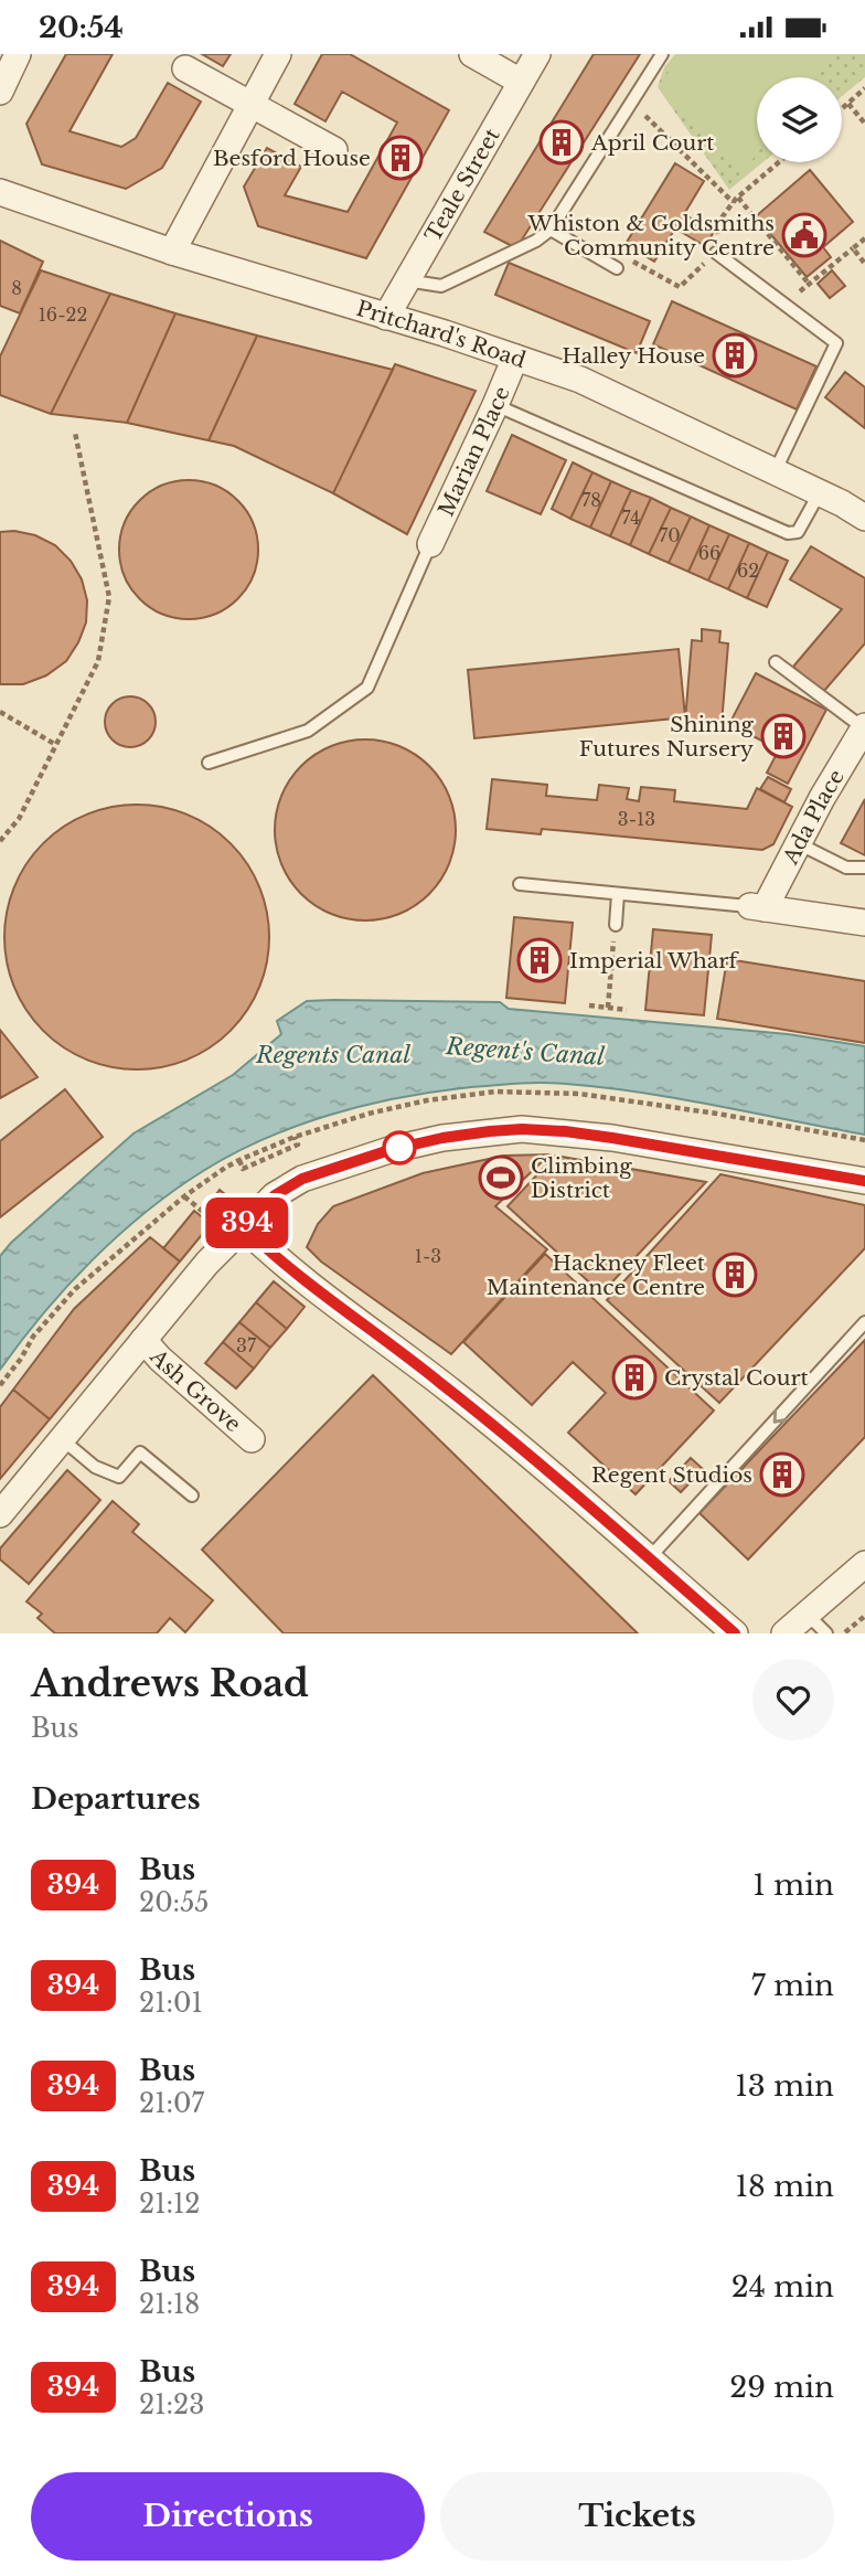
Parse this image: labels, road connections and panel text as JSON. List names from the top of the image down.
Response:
{
  "streets": {
    "street": [
      "Teale Street",
      "Pritchard's Road",
      "Marian Place",
      "Ada Place",
      "Ash Grove"
    ]
  },
  "crossings": [
    ["Teale Street", "Pritchard's Road"],
    ["Pritchard's Road", "Marian Place"]
  ],
  "water": ["Regent's Canal", "Regents Canal"],
  "places": {
    "building": [
      "April Court",
      "Besford House",
      "Halley House",
      "Shining Futures Nursery",
      "Imperial Wharf",
      "Hackney Fleet Maintenance Centre",
      "Crystal Court",
      "Regent Studios"
    ],
    "public building": ["Whiston & Goldsmiths Community Centre"],
    "sports": ["Climbing District"]
  },
  "lines": ["bus line 394"],
  "house_numbers": [
    "8",
    "16-22",
    "78",
    "74",
    "70",
    "66",
    "62",
    "3-13",
    "1-3",
    "37"
  ],
  "page": {
    "status": "20:54",
    "on_map": "394",
    "heading": [
      ["Andrews Road", "Bus"],
      "Departures"
    ],
    "list": [
      {
        "mark": "394",
        "name": "Bus",
        "note": "20:55",
        "value": "1 min"
      },
      {
        "mark": "394",
        "name": "Bus",
        "note": "21:01",
        "value": "7 min"
      },
      {
        "mark": "394",
        "name": "Bus",
        "note": "21:07",
        "value": "13 min"
      },
      {
        "mark": "394",
        "name": "Bus",
        "note": "21:12",
        "value": "18 min"
      },
      {
        "mark": "394",
        "name": "Bus",
        "note": "21:18",
        "value": "24 min"
      },
      {
        "mark": "394",
        "name": "Bus",
        "note": "21:23",
        "value": "29 min"
      }
    ],
    "buttons": ["Directions", "Tickets"]
  }
}
